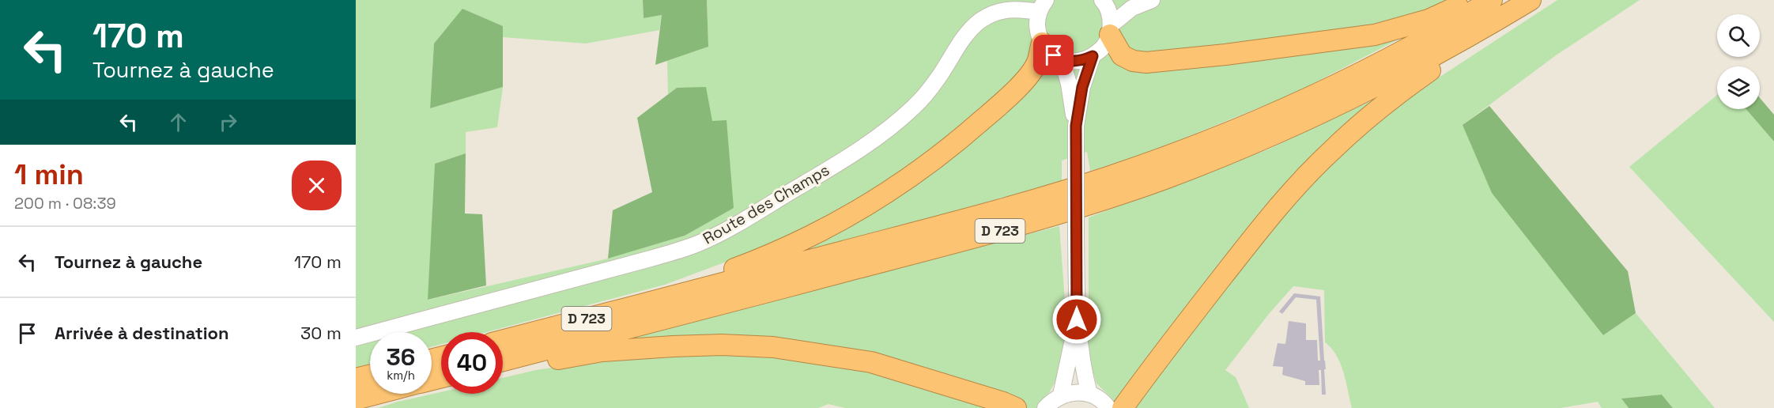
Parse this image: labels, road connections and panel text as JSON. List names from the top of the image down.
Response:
{
  "streets": {
    "highway": ["D 723"],
    "street": ["Route des Champs"]
  },
  "page": {
    "turn": ["170 m", "Tournez à gauche"],
    "heading": ["1 min", "200 m · 08:39"],
    "list": [
      {
        "name": "Tournez à gauche",
        "value": "170 m"
      },
      {
        "name": "Arrivée à destination",
        "value": "30 m"
      }
    ],
    "speed": "36 km/h",
    "limit": "40"
  }
}
